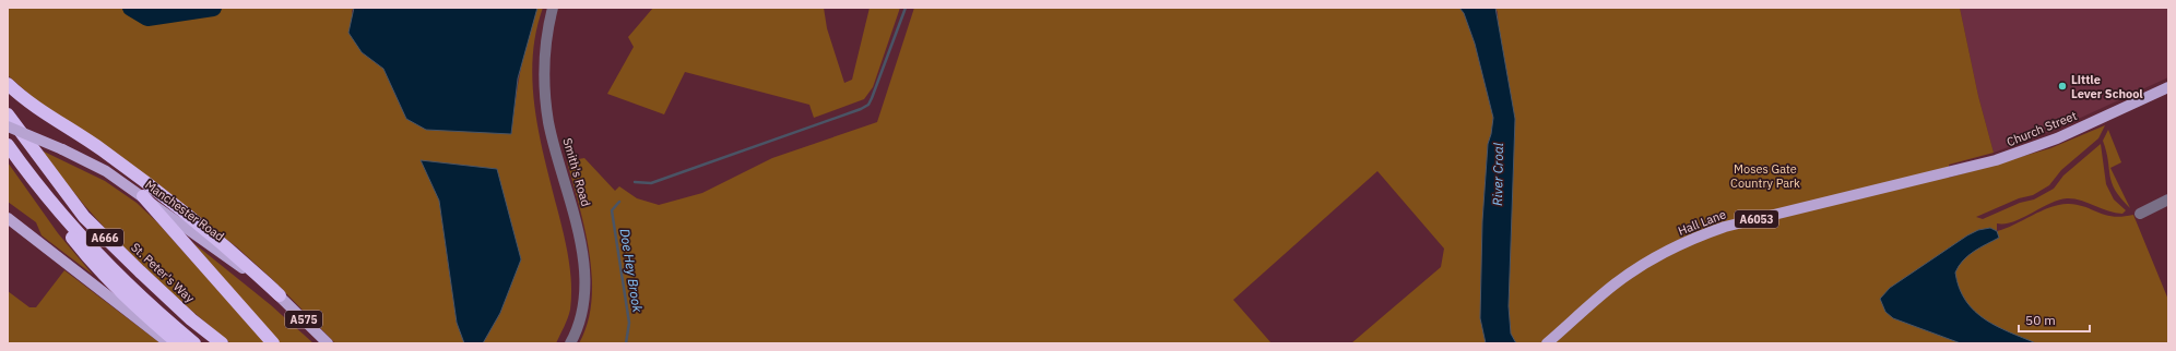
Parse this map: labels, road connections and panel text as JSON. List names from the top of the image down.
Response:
{
  "streets": {
    "highway": ["A666", "St. Peter's Way"],
    "main road": [
      "Church Street",
      "Manchester Road",
      "A6053",
      "Hall Lane",
      "A575"
    ],
    "street": ["Smith's Road"]
  },
  "crossings": [
    ["Church Street", "Hall Lane"]
  ],
  "water": ["River Croal", "Doe Hey Brook"],
  "parks": ["Moses Gate Country Park"],
  "places": ["Little Lever School"],
  "scale_bar": "50 m"
}
